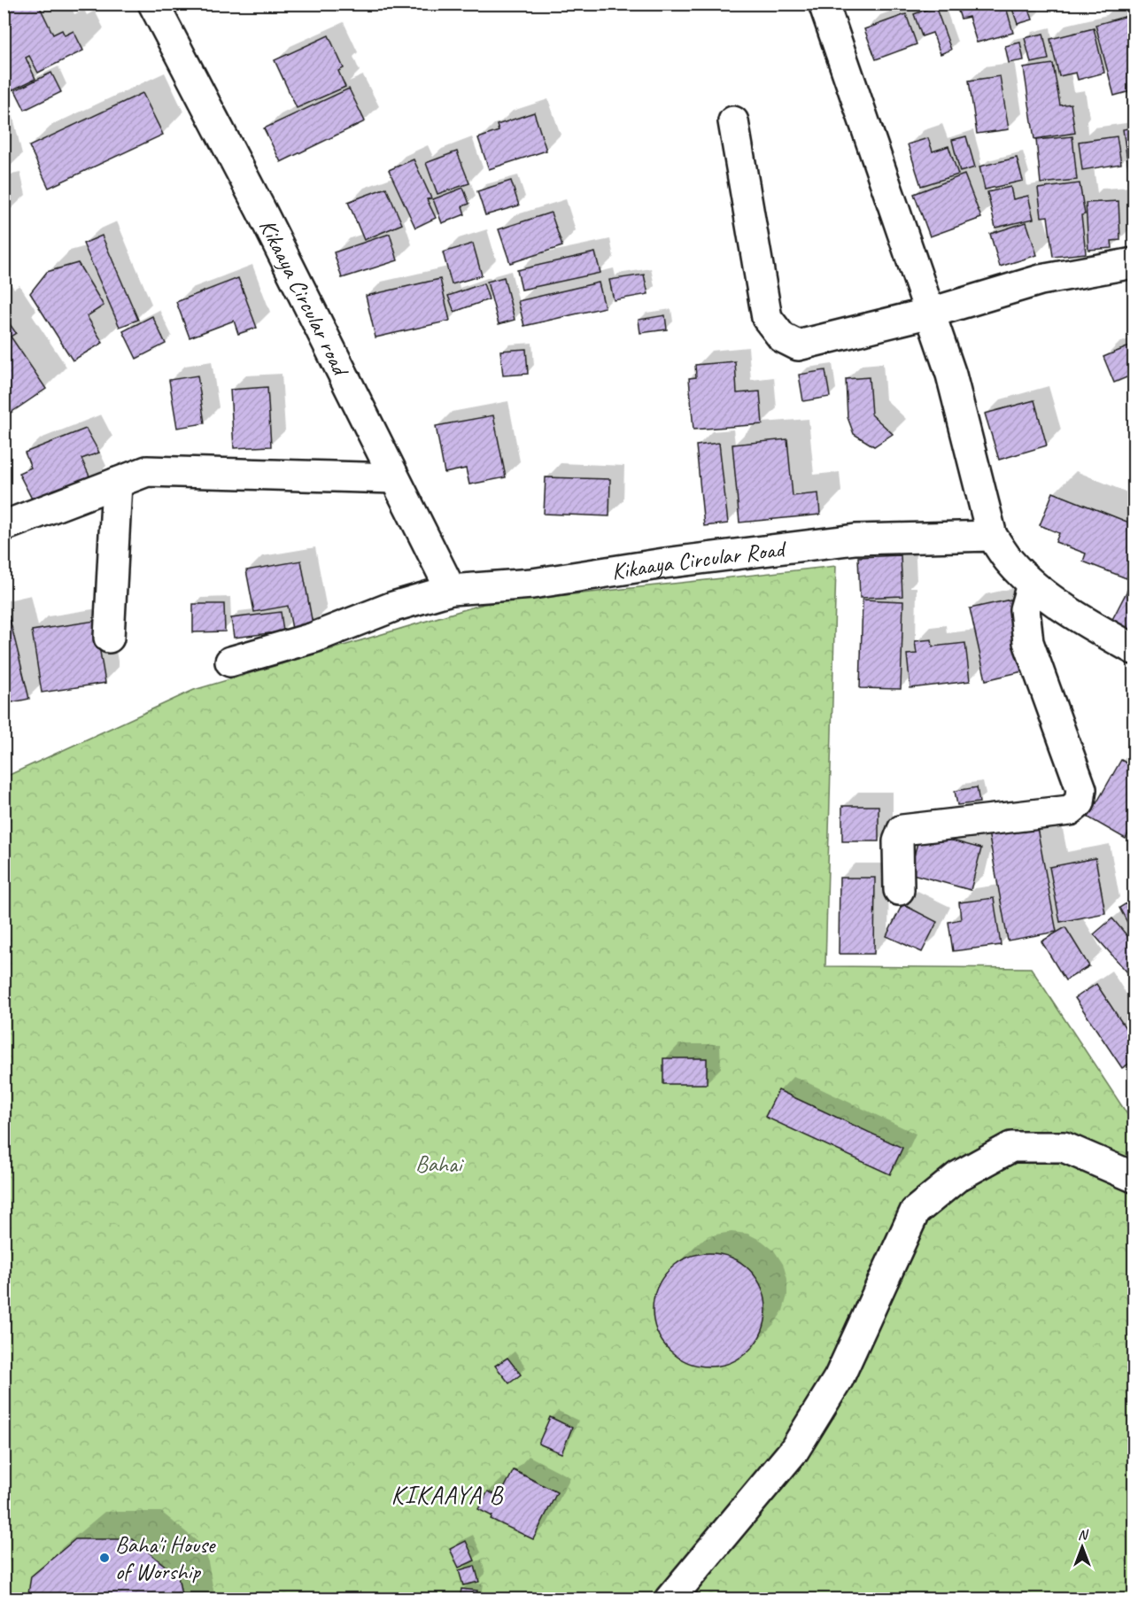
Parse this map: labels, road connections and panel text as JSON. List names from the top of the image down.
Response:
{
  "streets": {
    "street": ["Kikaaya Circular road", "Kikaaya Circular Road"]
  },
  "crossings": [
    ["Kikaaya Circular road", "Kikaaya Circular Road"]
  ],
  "districts": ["KIKAAYA B"],
  "parks": ["Bahai"],
  "places": ["Baha'i House of Worship"],
  "north": "top"
}
